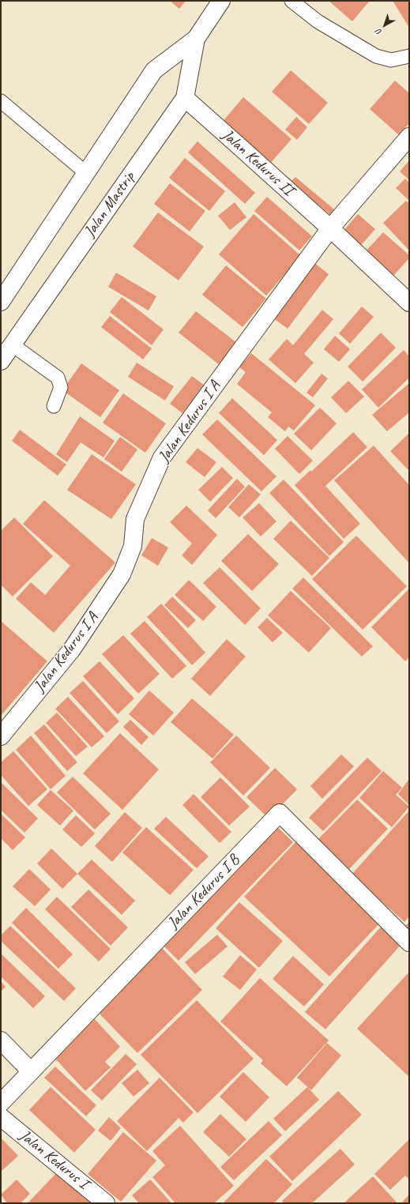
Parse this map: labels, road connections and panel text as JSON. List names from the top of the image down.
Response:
{
  "streets": {
    "street": [
      "Jalan Kedurus II",
      "Jalan Mastrip",
      "Jalan Kedurus I A",
      "Jalan Kedurus I B",
      "Jalan Kedurus I"
    ]
  },
  "crossings": [
    ["Jalan Kedurus II", "Jalan Mastrip"],
    ["Jalan Kedurus II", "Jalan Kedurus I A"]
  ],
  "north": "bottom left"
}
